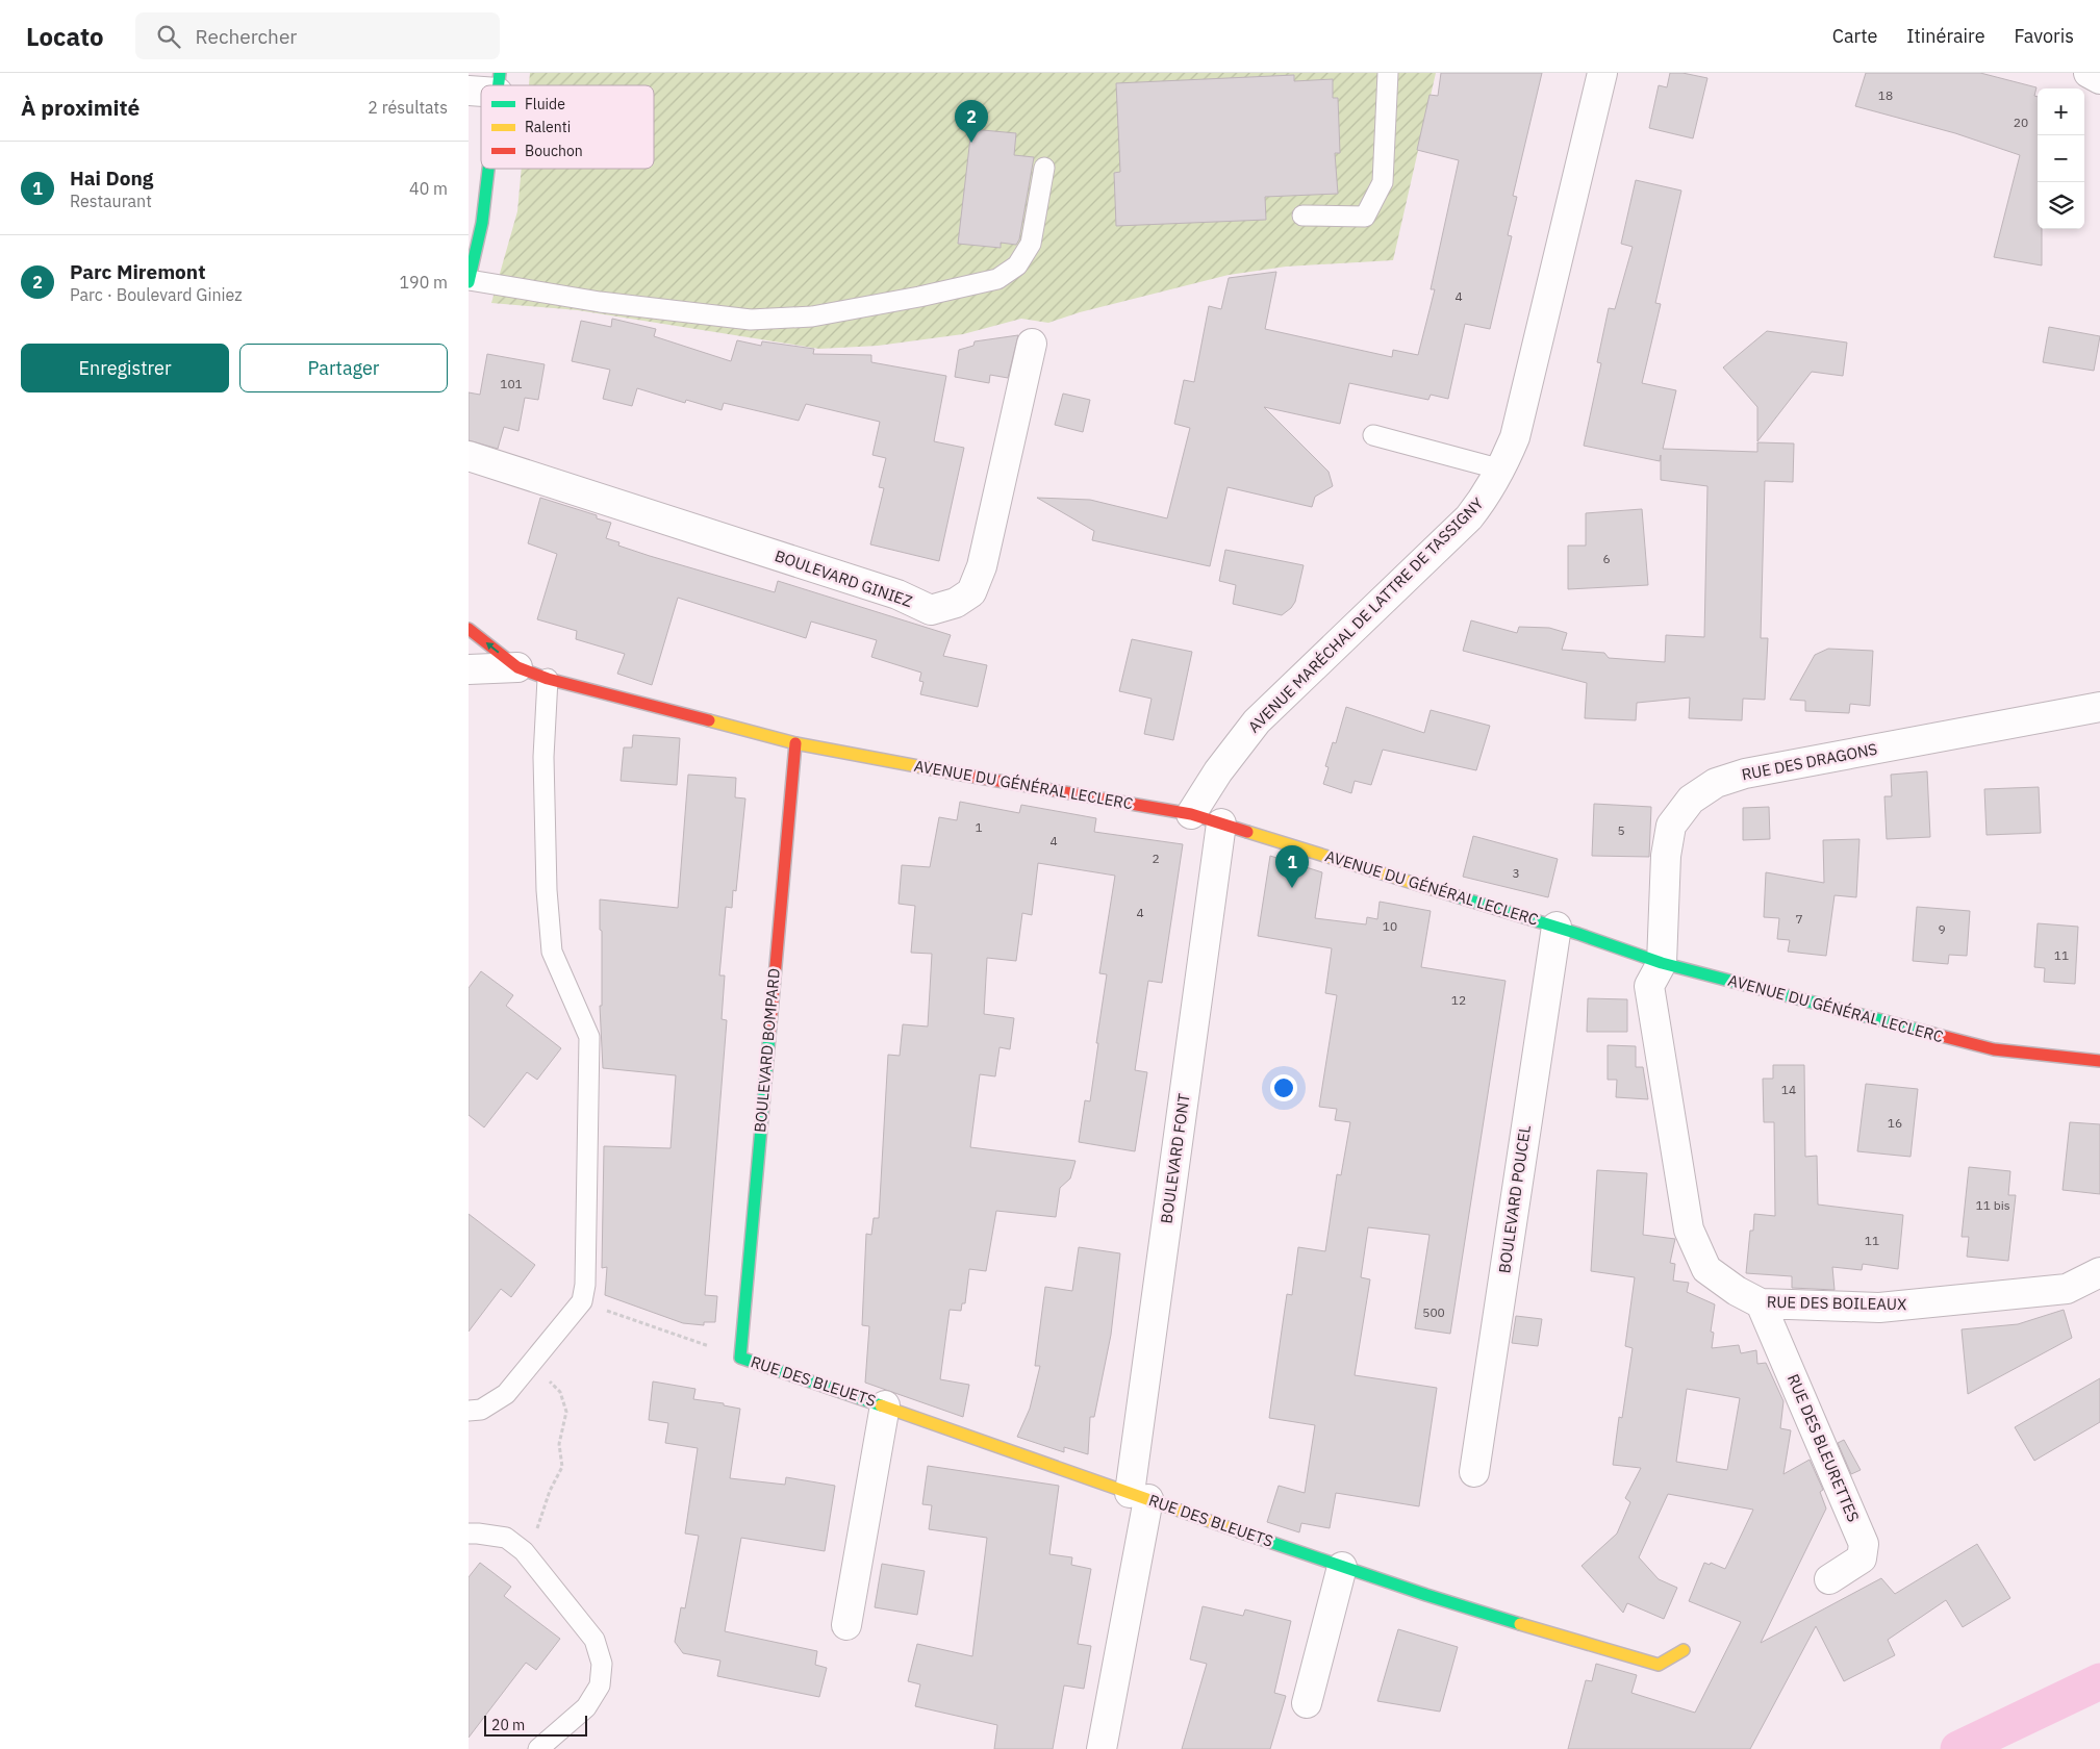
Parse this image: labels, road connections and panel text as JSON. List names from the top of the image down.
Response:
{
  "streets": {
    "street": [
      "BOULEVARD GINIEZ",
      "AVENUE MARÉCHAL DE LATTRE DE TASSIGNY",
      "RUE DES DRAGONS",
      "AVENUE DU GÉNÉRAL LECLERC",
      "BOULEVARD BOMPARD",
      "BOULEVARD FONT",
      "BOULEVARD POUCEL",
      "RUE DES BOILEAUX",
      "RUE DES BLEUETS",
      "RUE DES BLEURETTES"
    ]
  },
  "crossings": [
    ["AVENUE MARÉCHAL DE LATTRE DE TASSIGNY", "AVENUE DU GÉNÉRAL LECLERC"],
    ["RUE DES DRAGONS", "AVENUE DU GÉNÉRAL LECLERC"],
    ["RUE DES DRAGONS", "RUE DES BOILEAUX"],
    ["AVENUE DU GÉNÉRAL LECLERC", "BOULEVARD BOMPARD"],
    ["AVENUE DU GÉNÉRAL LECLERC", "BOULEVARD FONT"],
    ["AVENUE DU GÉNÉRAL LECLERC", "BOULEVARD POUCEL"],
    ["AVENUE DU GÉNÉRAL LECLERC", "RUE DES BOILEAUX"],
    ["BOULEVARD BOMPARD", "RUE DES BLEUETS"],
    ["BOULEVARD FONT", "RUE DES BLEUETS"],
    ["RUE DES BOILEAUX", "RUE DES BLEURETTES"]
  ],
  "house_numbers": [
    "18",
    "20",
    "4",
    "101",
    "6",
    "1",
    "5",
    "4",
    "2",
    "3",
    "4",
    "7",
    "10",
    "9",
    "11",
    "12",
    "14",
    "16",
    "11 bis",
    "11",
    "500"
  ],
  "legend": ["Fluide", "Ralenti", "Bouchon"],
  "scale_bar": "20 m",
  "page": {
    "header": "Locato",
    "search": "Rechercher",
    "nav": ["Carte", "Itinéraire", "Favoris"],
    "heading": ["À proximité", "2 résultats"],
    "map_buttons": ["+", "−"],
    "pins": ["2", "1"],
    "list": [
      {
        "mark": "1",
        "name": "Hai Dong",
        "note": "Restaurant",
        "value": "40 m"
      },
      {
        "mark": "2",
        "name": "Parc Miremont",
        "note": "Parc · Boulevard Giniez",
        "value": "190 m"
      }
    ],
    "buttons": ["Enregistrer", "Partager"],
    "scale": "20 m"
  }
}
